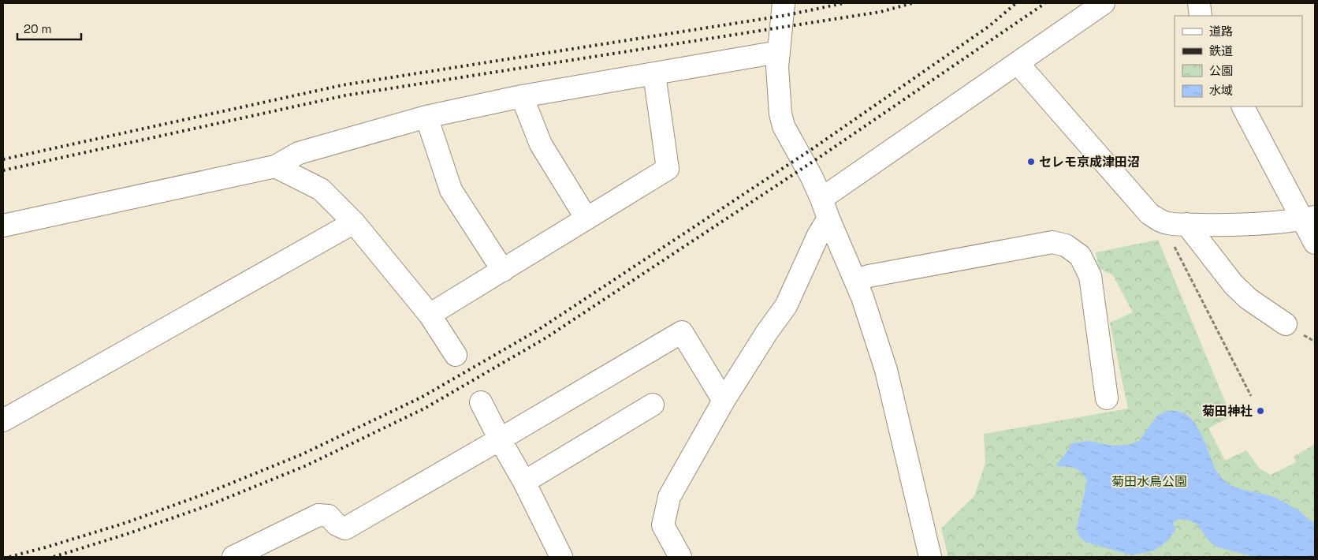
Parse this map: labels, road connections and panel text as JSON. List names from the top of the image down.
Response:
{
  "parks": ["菊田水鳥公園"],
  "places": ["セレモ京成津田沼", "菊田神社"],
  "legend": [
    "道路",
    "鉄道",
    "公園",
    "水域"
  ],
  "scale_bar": "20 m"
}
